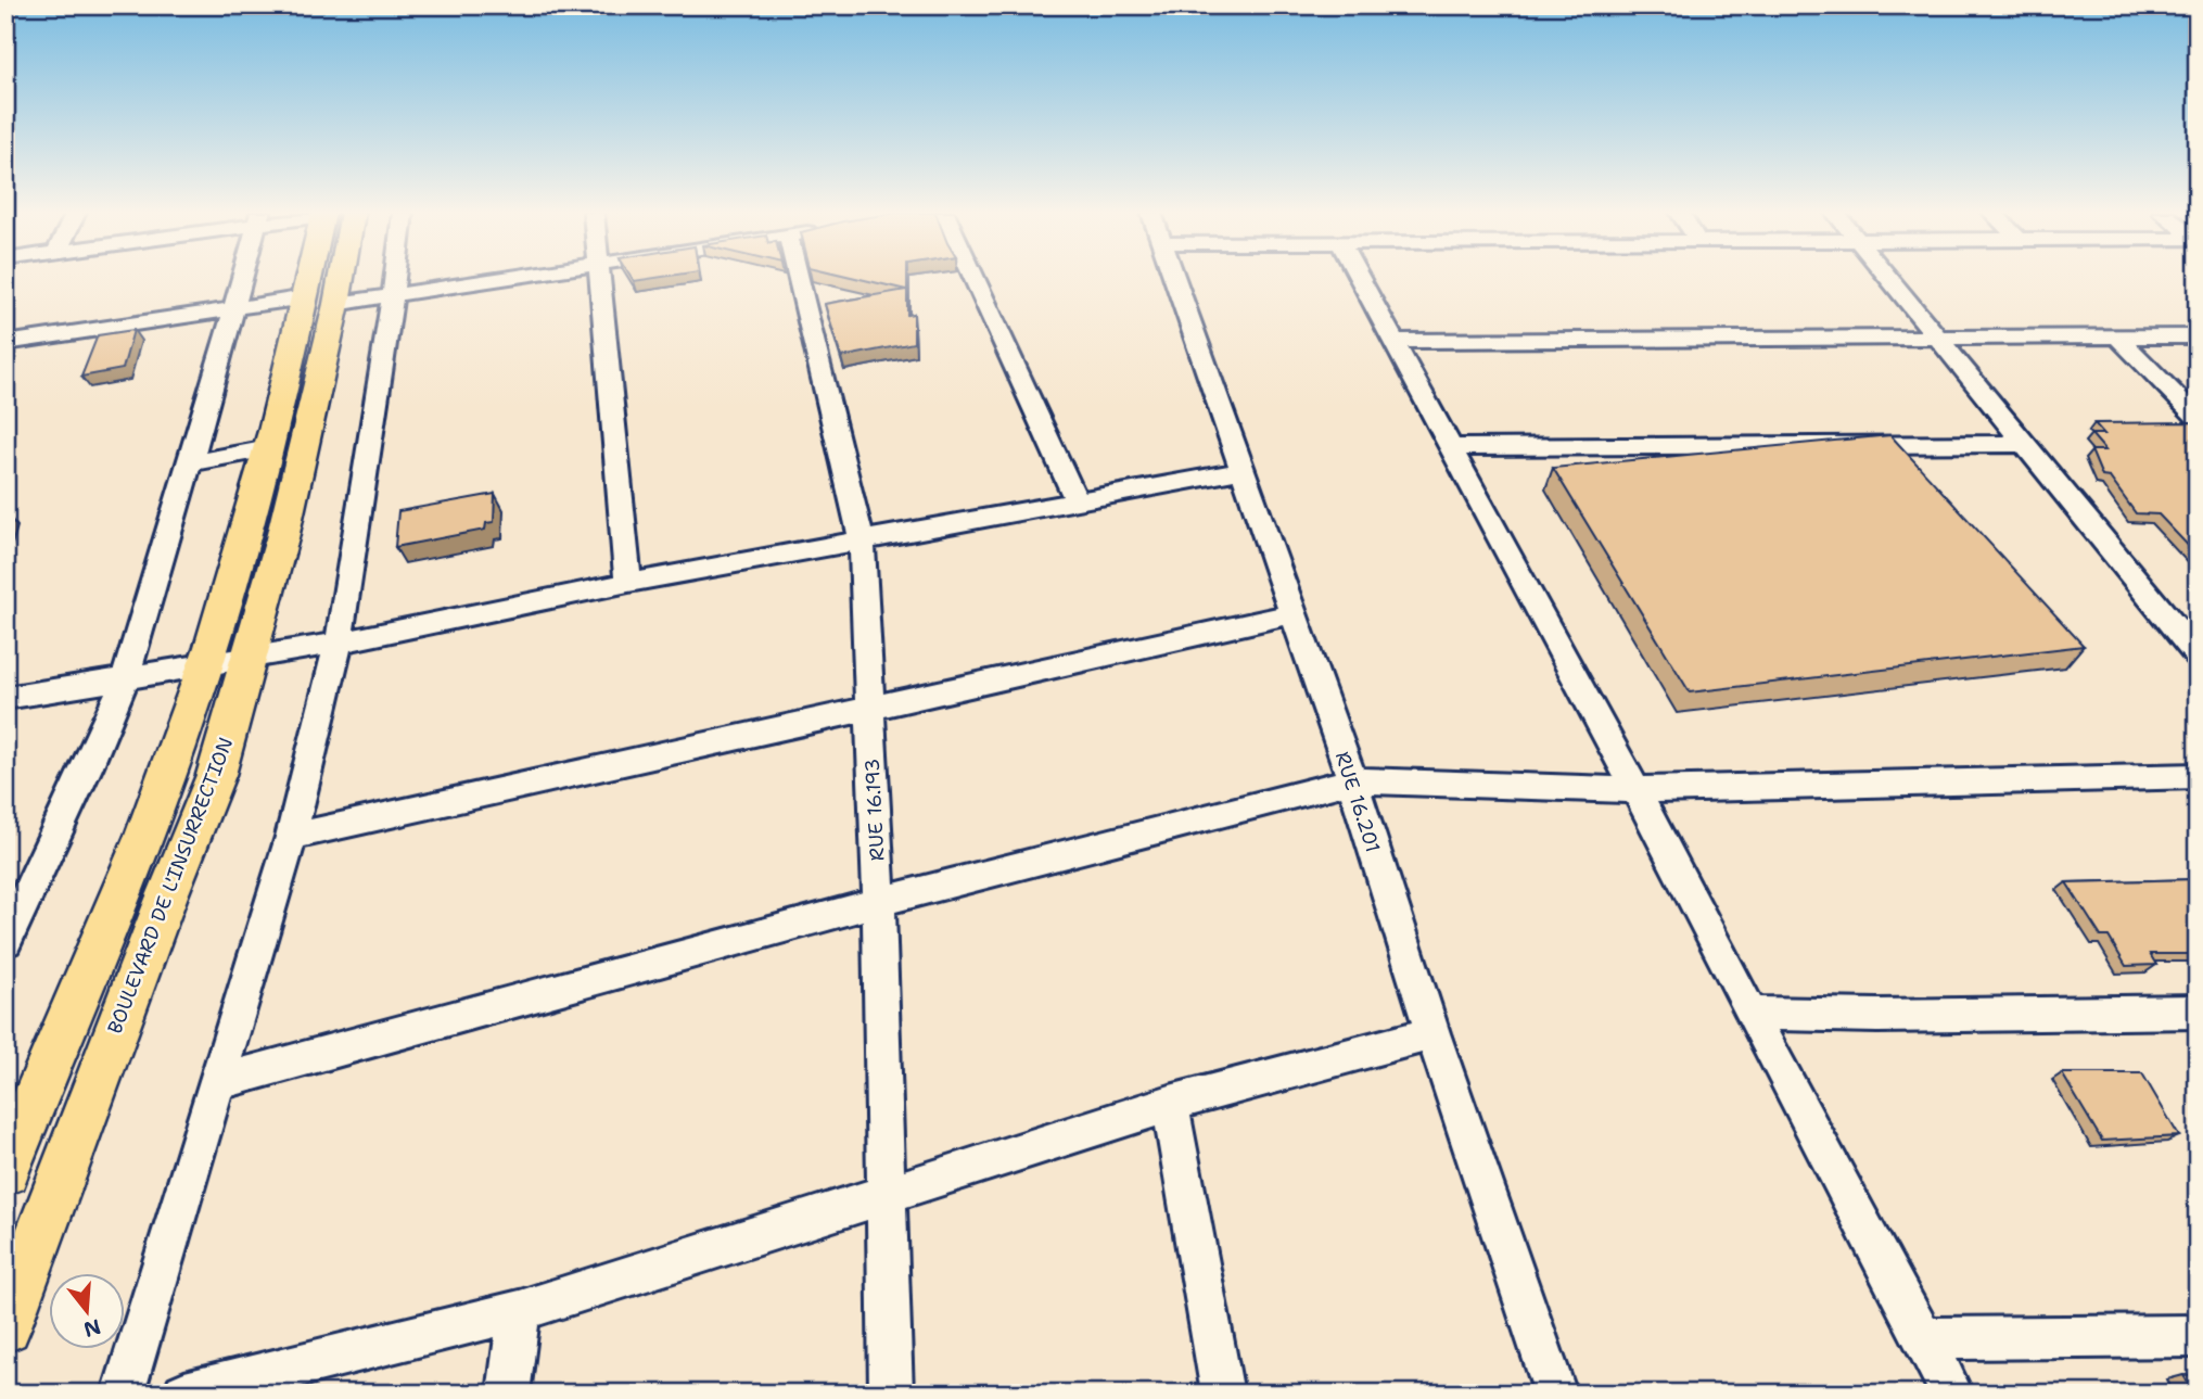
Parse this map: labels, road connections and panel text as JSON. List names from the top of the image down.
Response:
{
  "streets": {
    "main road": ["BOULEVARD DE L'INSURRECTION"],
    "street": ["RUE 16.201", "RUE 16.193"]
  },
  "north": "bottom"
}
